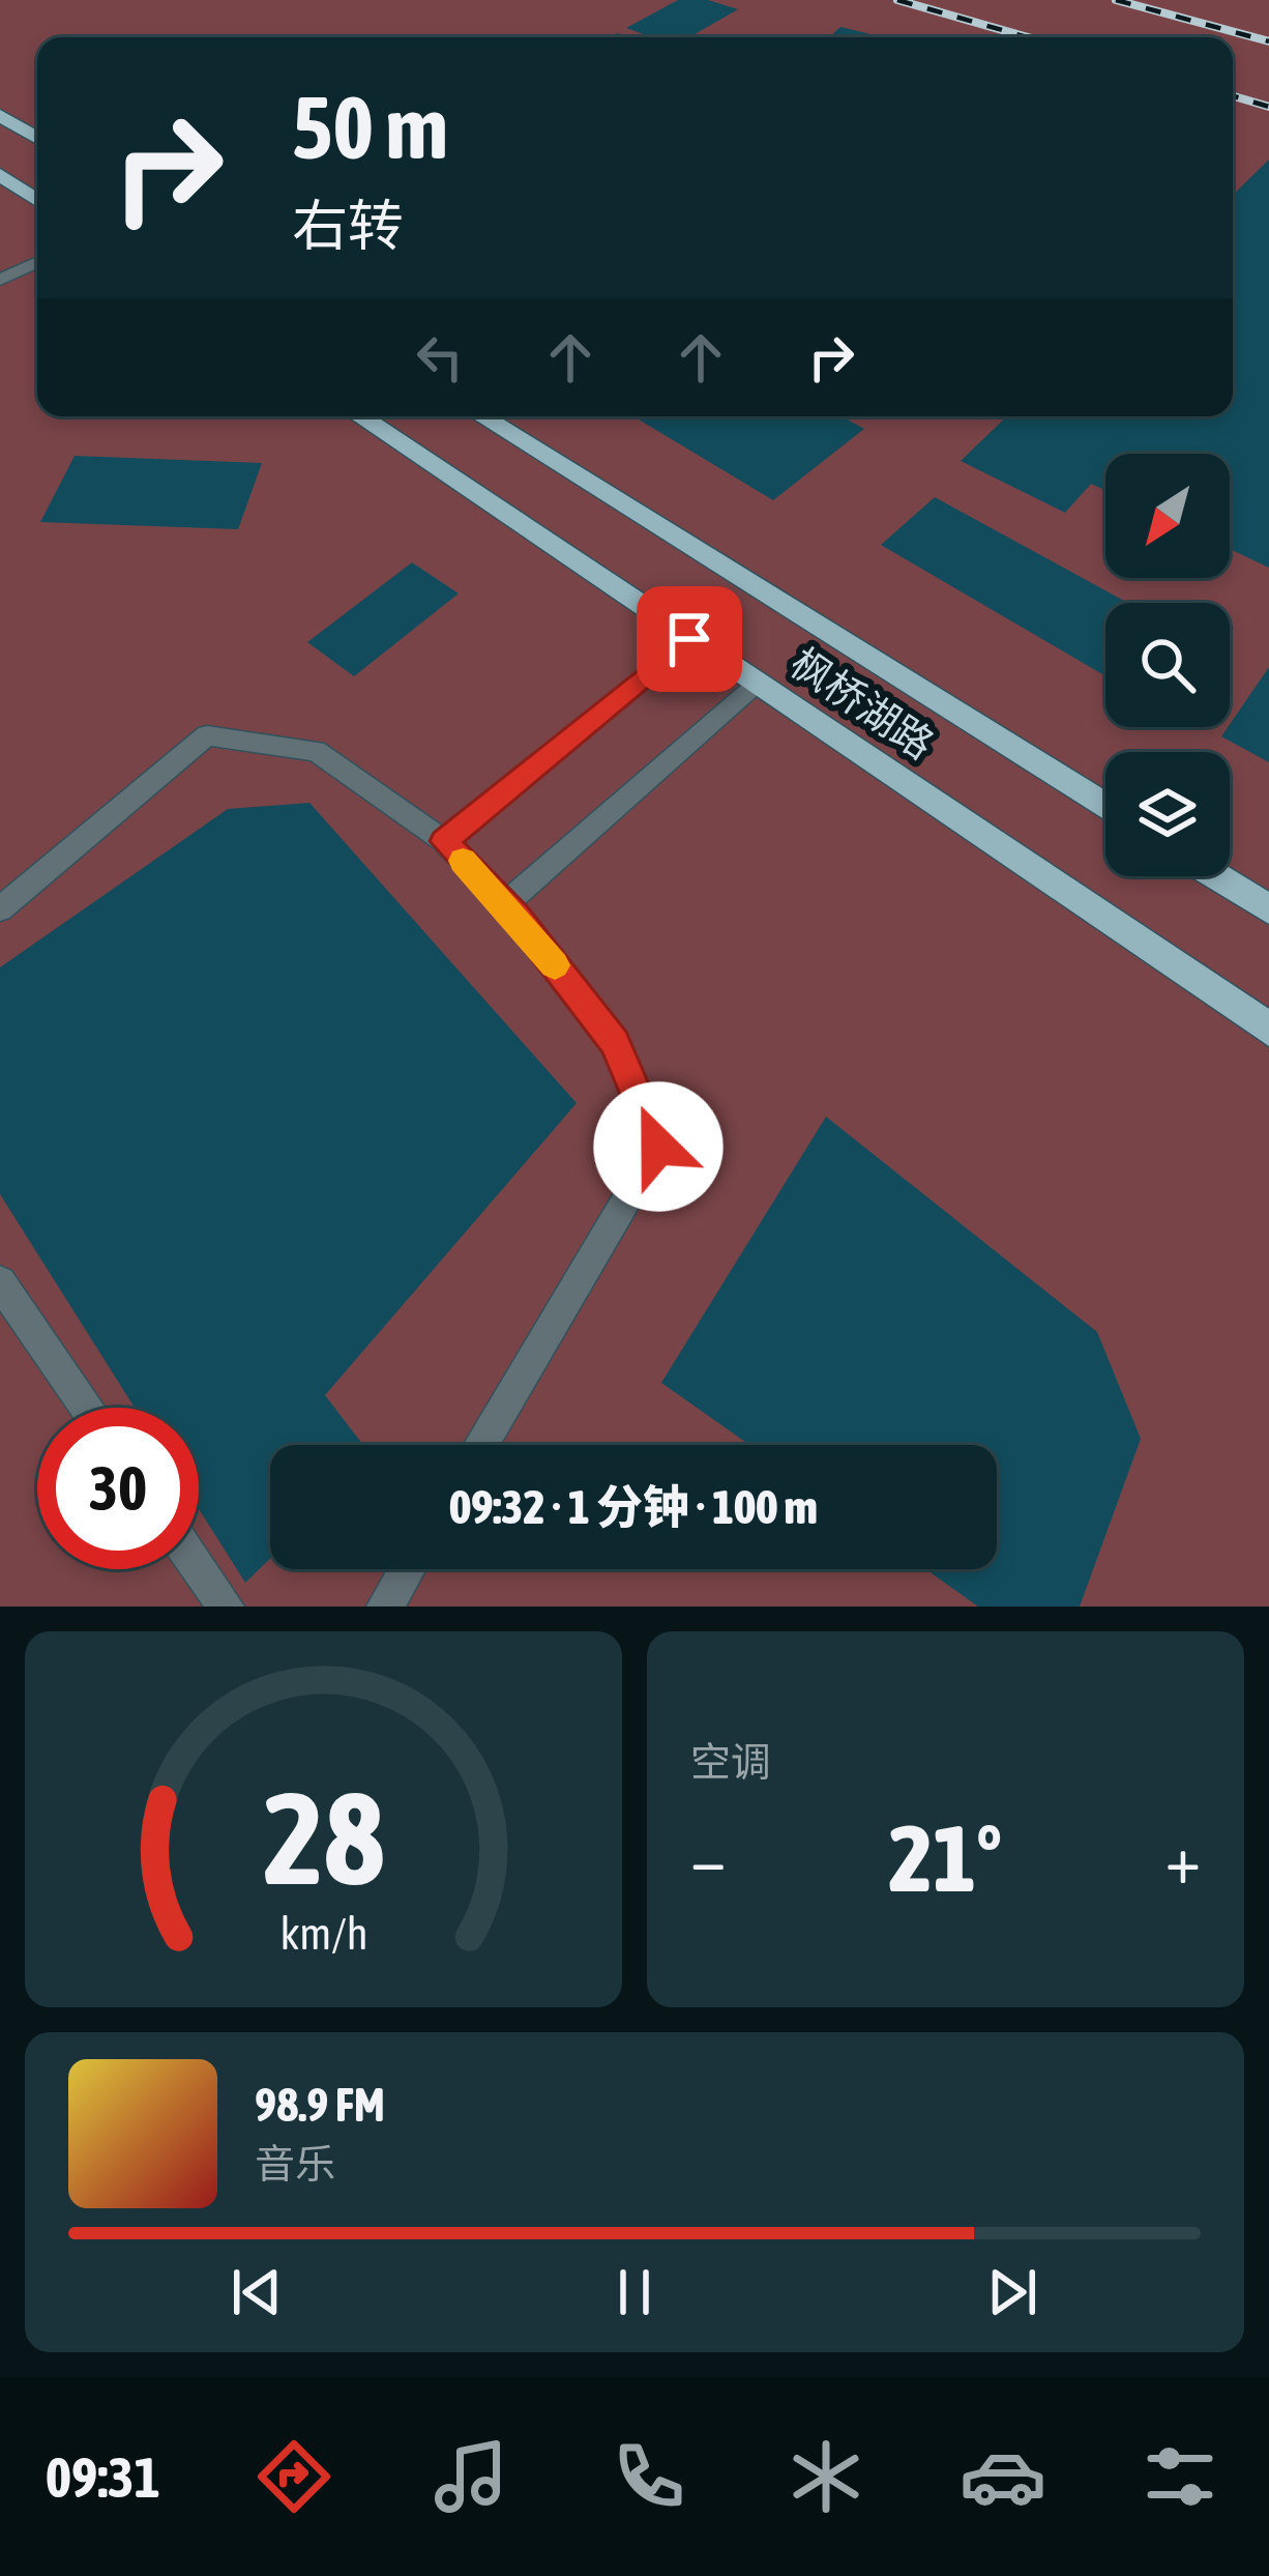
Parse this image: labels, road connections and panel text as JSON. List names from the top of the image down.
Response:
{
  "streets": {
    "main road": ["枫桥湖路"]
  },
  "north": "bottom left",
  "page": {
    "turn": ["50 m", "右转"],
    "limit": "30",
    "trip": "09:32 · 1 分钟 · 100 m",
    "tile": "空调",
    "heat": ["−", "21°", "+"],
    "song": ["98.9 FM", "音乐"],
    "tabs": "09:31",
    "gauge": ["28", "km/h"]
  }
}
